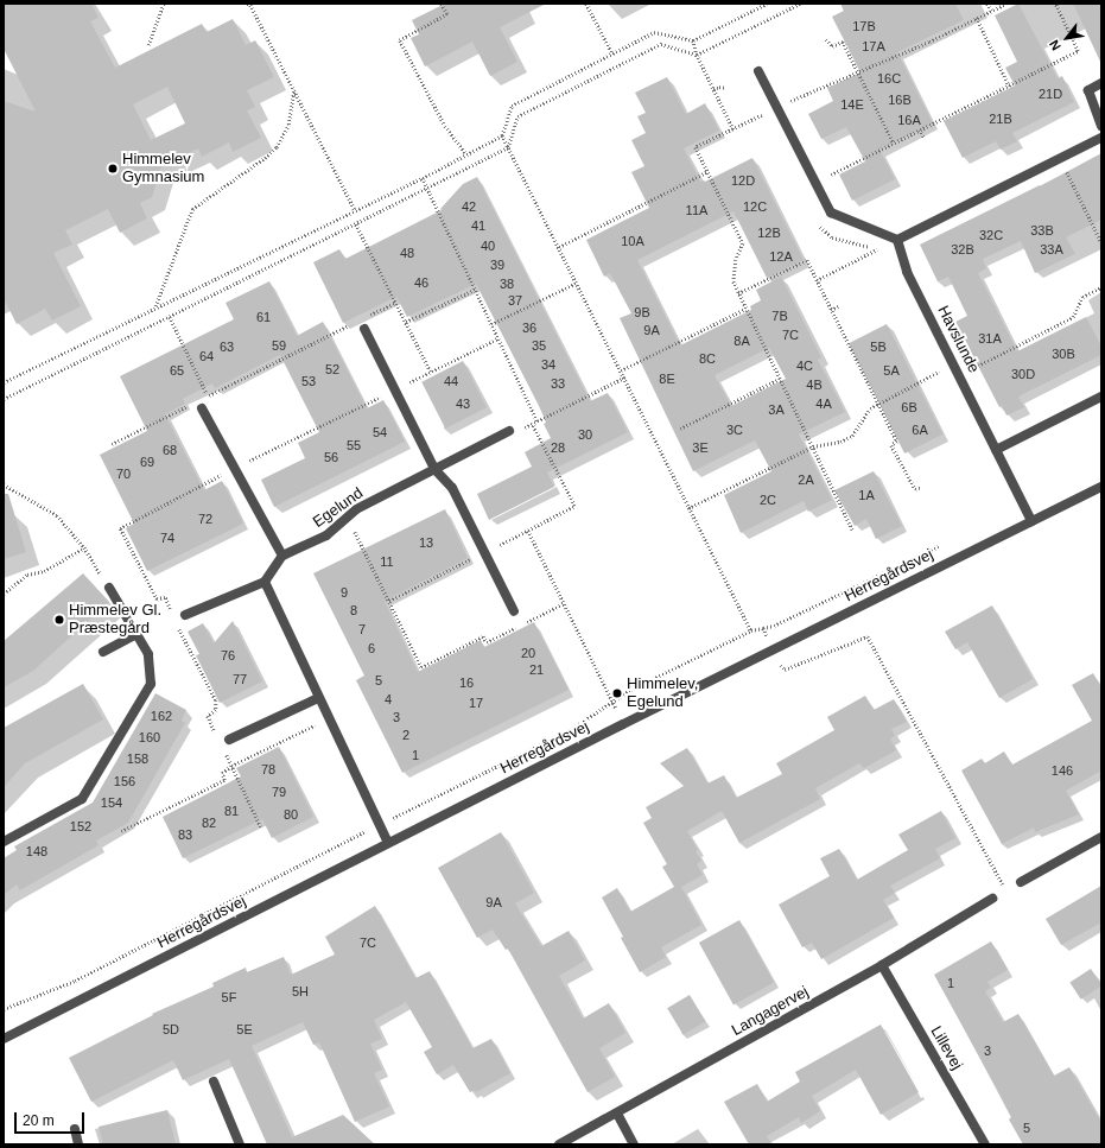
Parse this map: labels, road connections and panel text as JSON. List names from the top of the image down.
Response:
{
  "streets": {
    "street": [
      "Havslunde",
      "Egelund",
      "Herregårdsvej",
      "Langagervej",
      "Lillevej"
    ]
  },
  "crossings": [
    ["Havslunde", "Herregårdsvej"],
    ["Langagervej", "Lillevej"]
  ],
  "places": ["Himmelev Gymnasium", "Himmelev Gl. Præstegård", "Himmelev, Egelund"],
  "house_numbers": [
    "17B",
    "17A",
    "16C",
    "21D",
    "16B",
    "14E",
    "21B",
    "16A",
    "12D",
    "42",
    "12C",
    "11A",
    "41",
    "33B",
    "12B",
    "32C",
    "10A",
    "40",
    "32B",
    "33A",
    "48",
    "12A",
    "39",
    "46",
    "38",
    "37",
    "9B",
    "7B",
    "61",
    "36",
    "9A",
    "7C",
    "31A",
    "8A",
    "59",
    "35",
    "63",
    "5B",
    "30B",
    "64",
    "8C",
    "34",
    "4C",
    "52",
    "65",
    "5A",
    "30D",
    "8E",
    "53",
    "44",
    "33",
    "4B",
    "43",
    "4A",
    "6B",
    "3A",
    "3C",
    "6A",
    "54",
    "30",
    "55",
    "28",
    "3E",
    "68",
    "56",
    "69",
    "70",
    "2A",
    "1A",
    "2C",
    "72",
    "74",
    "13",
    "11",
    "9",
    "8",
    "7",
    "6",
    "20",
    "76",
    "21",
    "77",
    "5",
    "16",
    "4",
    "17",
    "162",
    "3",
    "2",
    "160",
    "1",
    "158",
    "78",
    "146",
    "156",
    "79",
    "154",
    "81",
    "80",
    "82",
    "152",
    "83",
    "148",
    "9A",
    "7C",
    "1",
    "5H",
    "5F",
    "5D",
    "5E",
    "3",
    "5"
  ],
  "scale_bar": "20 m",
  "north": "bottom left"
}
